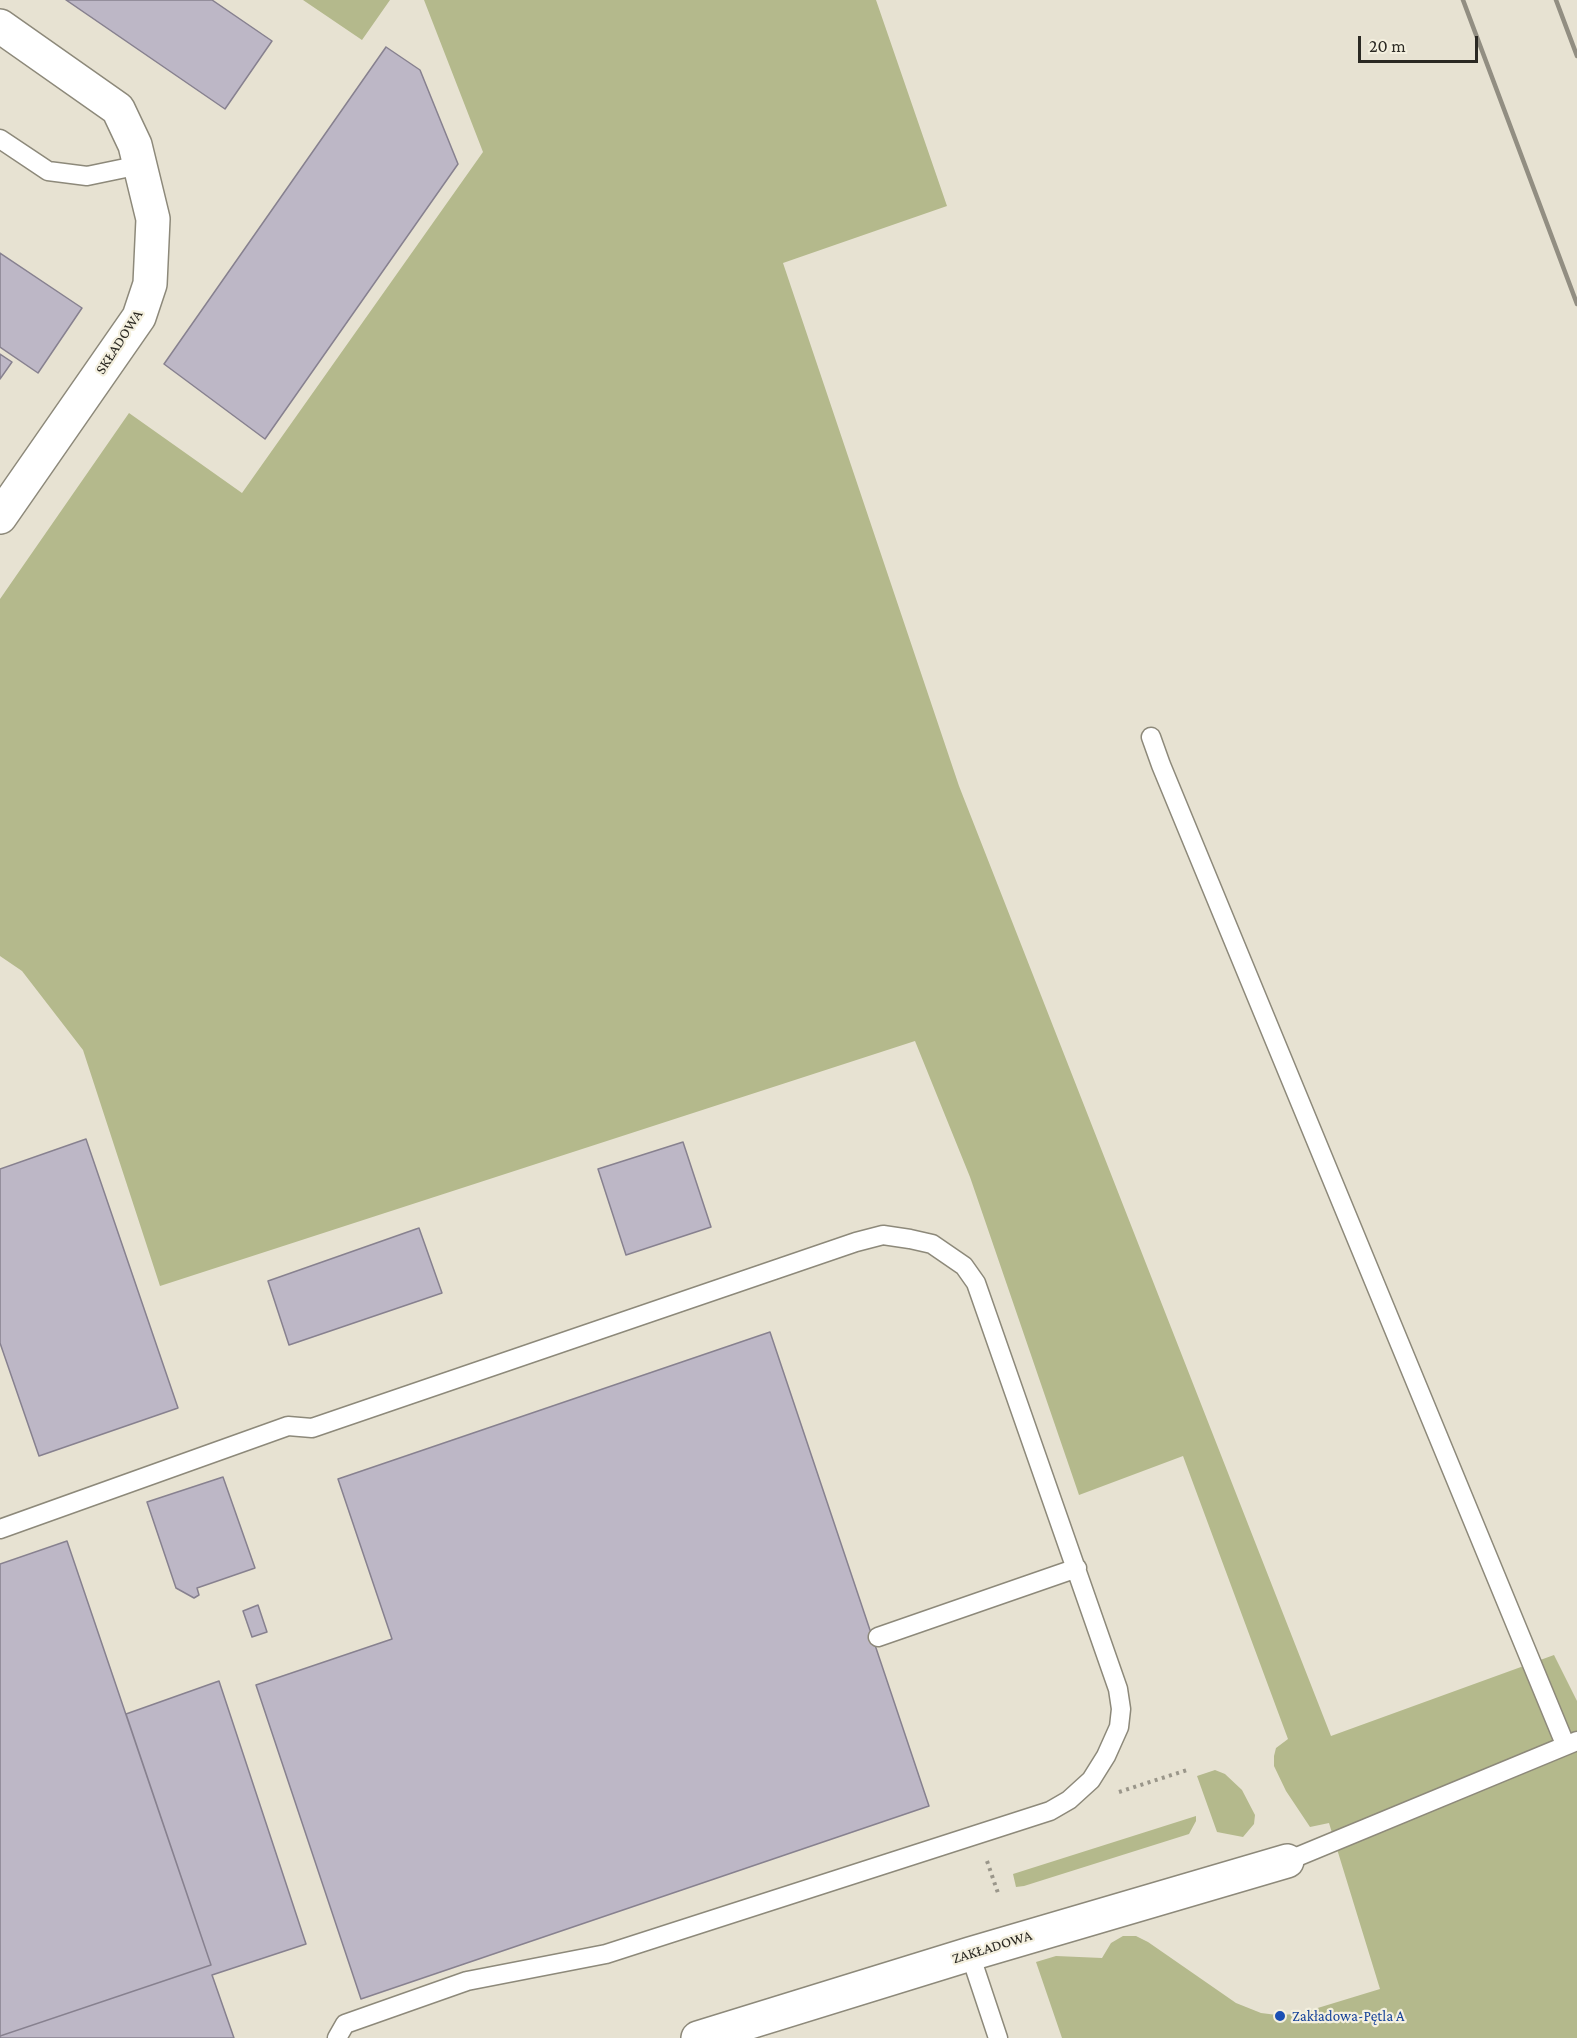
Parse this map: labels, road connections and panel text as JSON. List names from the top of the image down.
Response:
{
  "streets": {
    "street": ["SKŁADOWA", "ZAKŁADOWA"]
  },
  "places": ["Zakładowa-Pętla A"],
  "scale_bar": "20 m"
}
